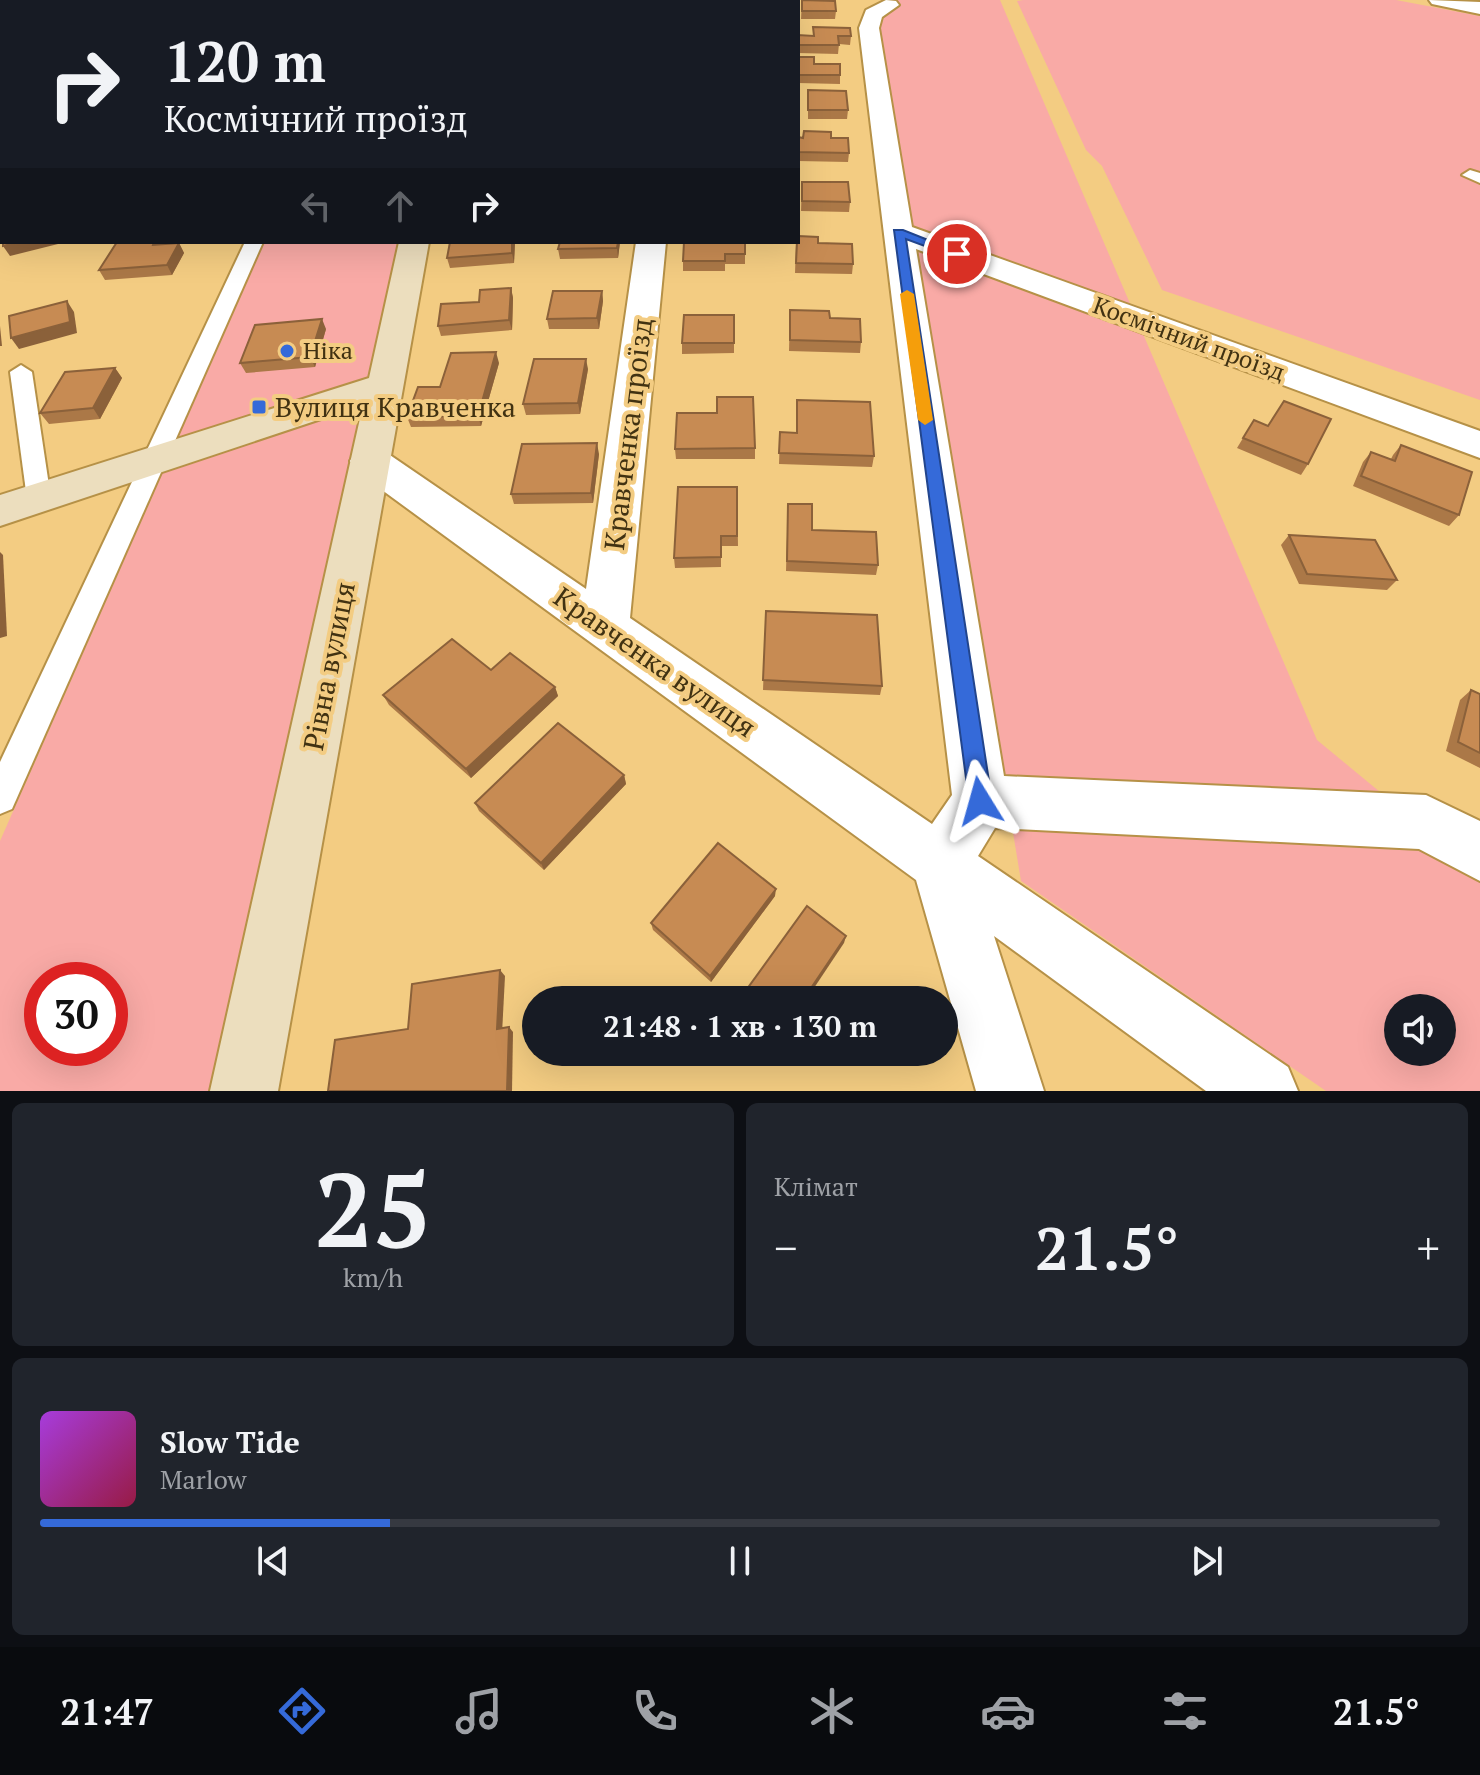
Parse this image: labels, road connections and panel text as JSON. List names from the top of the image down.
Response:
{
  "streets": {
    "street": [
      "Космічний проїзд",
      "Кравченка проїзд",
      "Кравченка вулиця",
      "Рівна вулиця"
    ]
  },
  "crossings": [
    ["Кравченка проїзд", "Кравченка вулиця"],
    ["Кравченка вулиця", "Рівна вулиця"]
  ],
  "places": {
    "other": ["Ніка"],
    "transit": ["Вулиця Кравченка"]
  },
  "page": {
    "turn": ["120 m", "Космічний проїзд"],
    "limit": "30",
    "trip": "21:48 · 1 хв · 130 m",
    "tile": [
      ["25", "km/h"],
      "Клімат"
    ],
    "heat": ["−", "21.5°", "+"],
    "song": ["Slow Tide", "Marlow"],
    "tabs": ["21:47", "21.5°"]
  }
}
